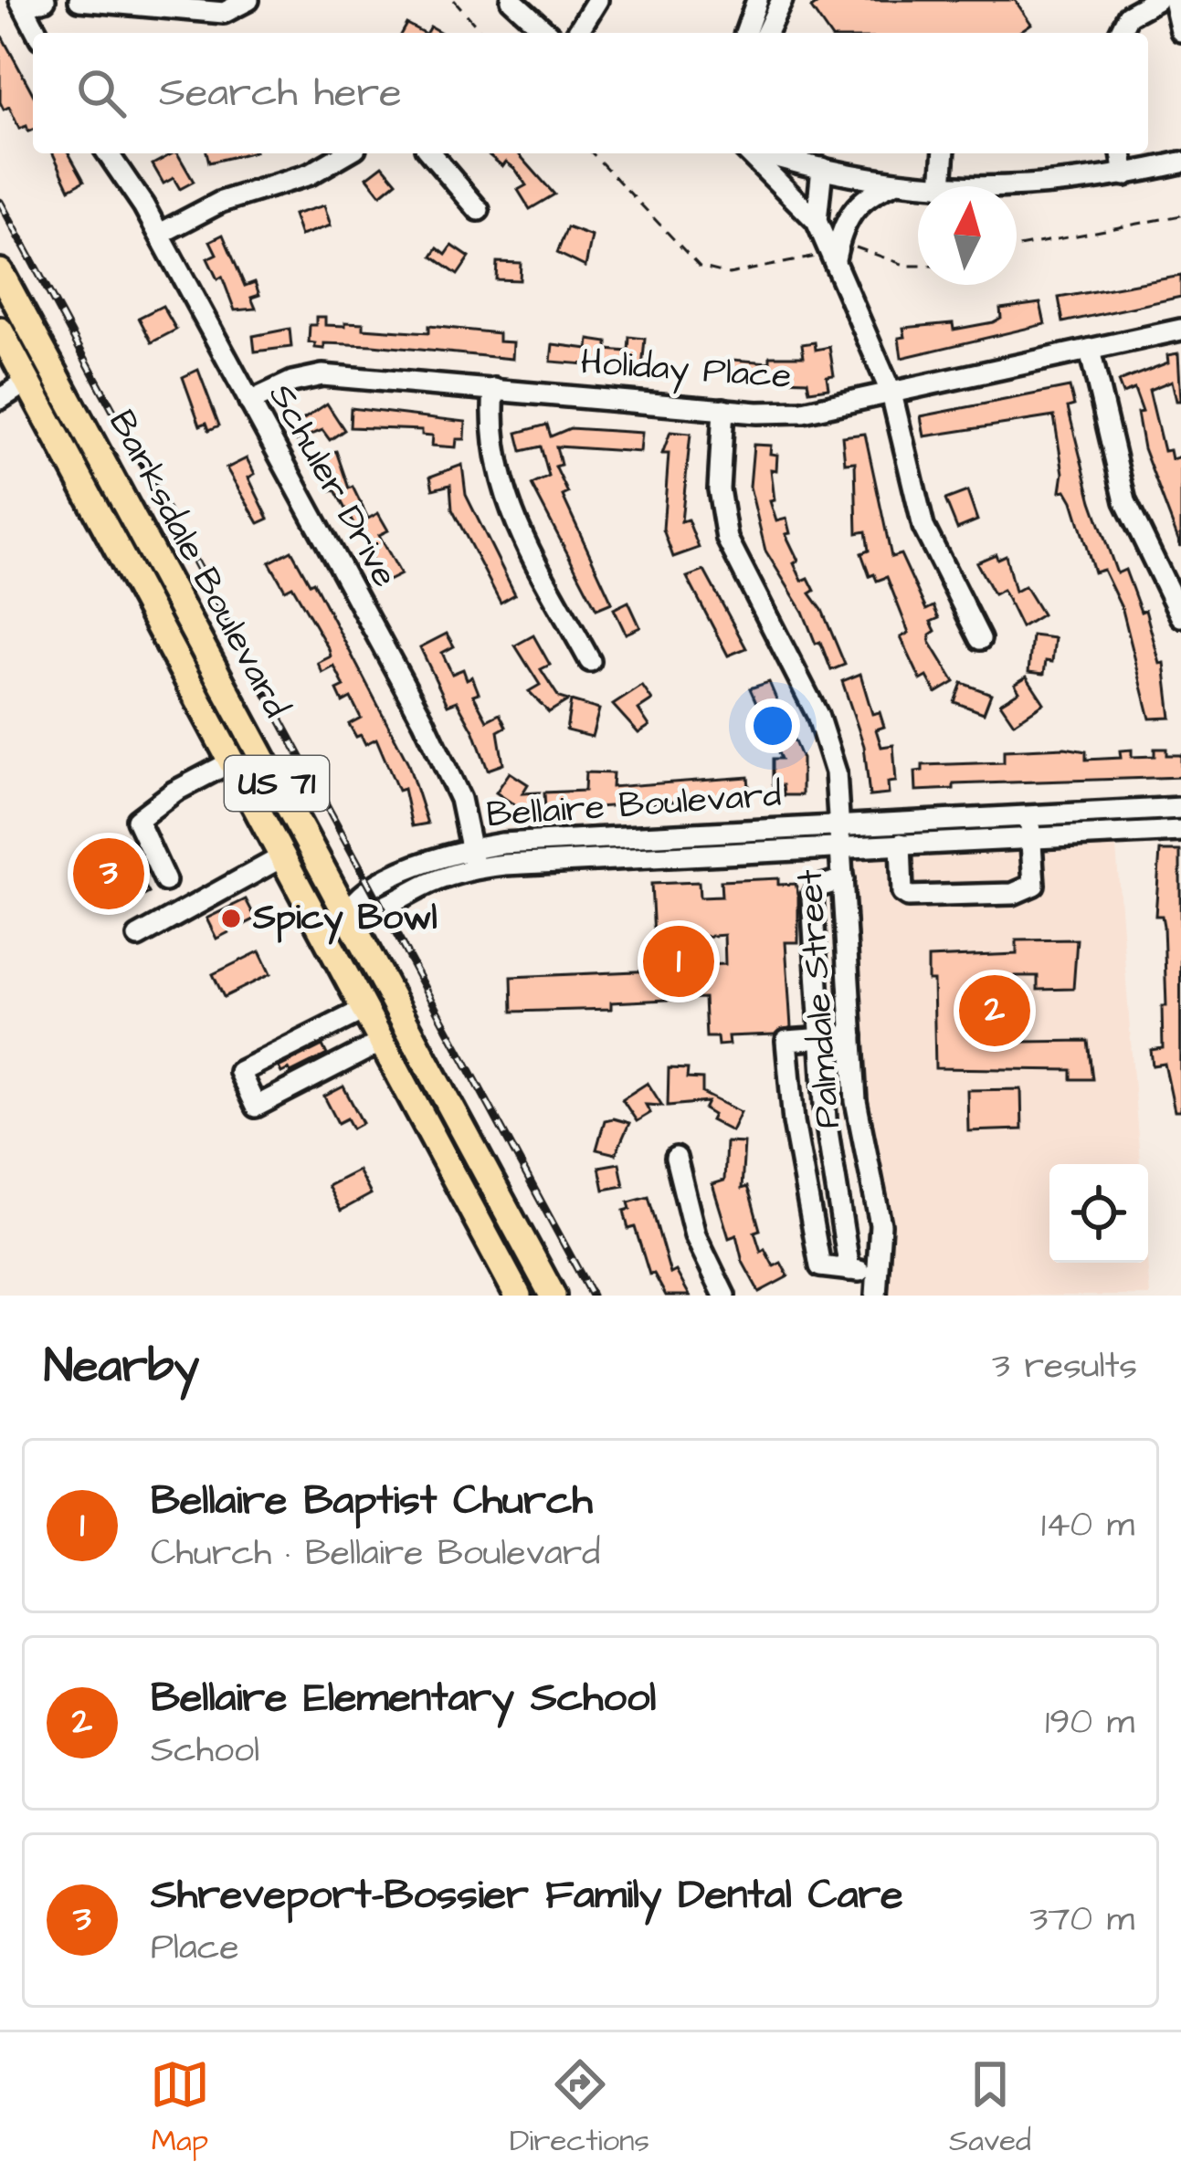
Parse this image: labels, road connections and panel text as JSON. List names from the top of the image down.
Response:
{
  "streets": {
    "main road": ["Barksdale Boulevard", "US 71"],
    "street": [
      "Holiday Place",
      "Schuler Drive",
      "Bellaire Boulevard",
      "Palmdale Street"
    ]
  },
  "crossings": [
    ["Holiday Place", "Schuler Drive"],
    ["Holiday Place", "Palmdale Street"],
    ["Schuler Drive", "Bellaire Boulevard"],
    ["Barksdale Boulevard", "Bellaire Boulevard"],
    ["Bellaire Boulevard", "Palmdale Street"]
  ],
  "places": ["Spicy Bowl"],
  "north": "top",
  "page": {
    "search": "Search here",
    "pins": ["3", "1", "2"],
    "heading": ["Nearby", "3 results"],
    "list": [
      {
        "mark": "1",
        "name": "Bellaire Baptist Church",
        "note": "Church · Bellaire Boulevard",
        "value": "140 m"
      },
      {
        "mark": "2",
        "name": "Bellaire Elementary School",
        "note": "School",
        "value": "190 m"
      },
      {
        "mark": "3",
        "name": "Shreveport-Bossier Family Dental Care",
        "note": "Place",
        "value": "370 m"
      }
    ],
    "nav": ["Map", "Directions", "Saved"]
  }
}
